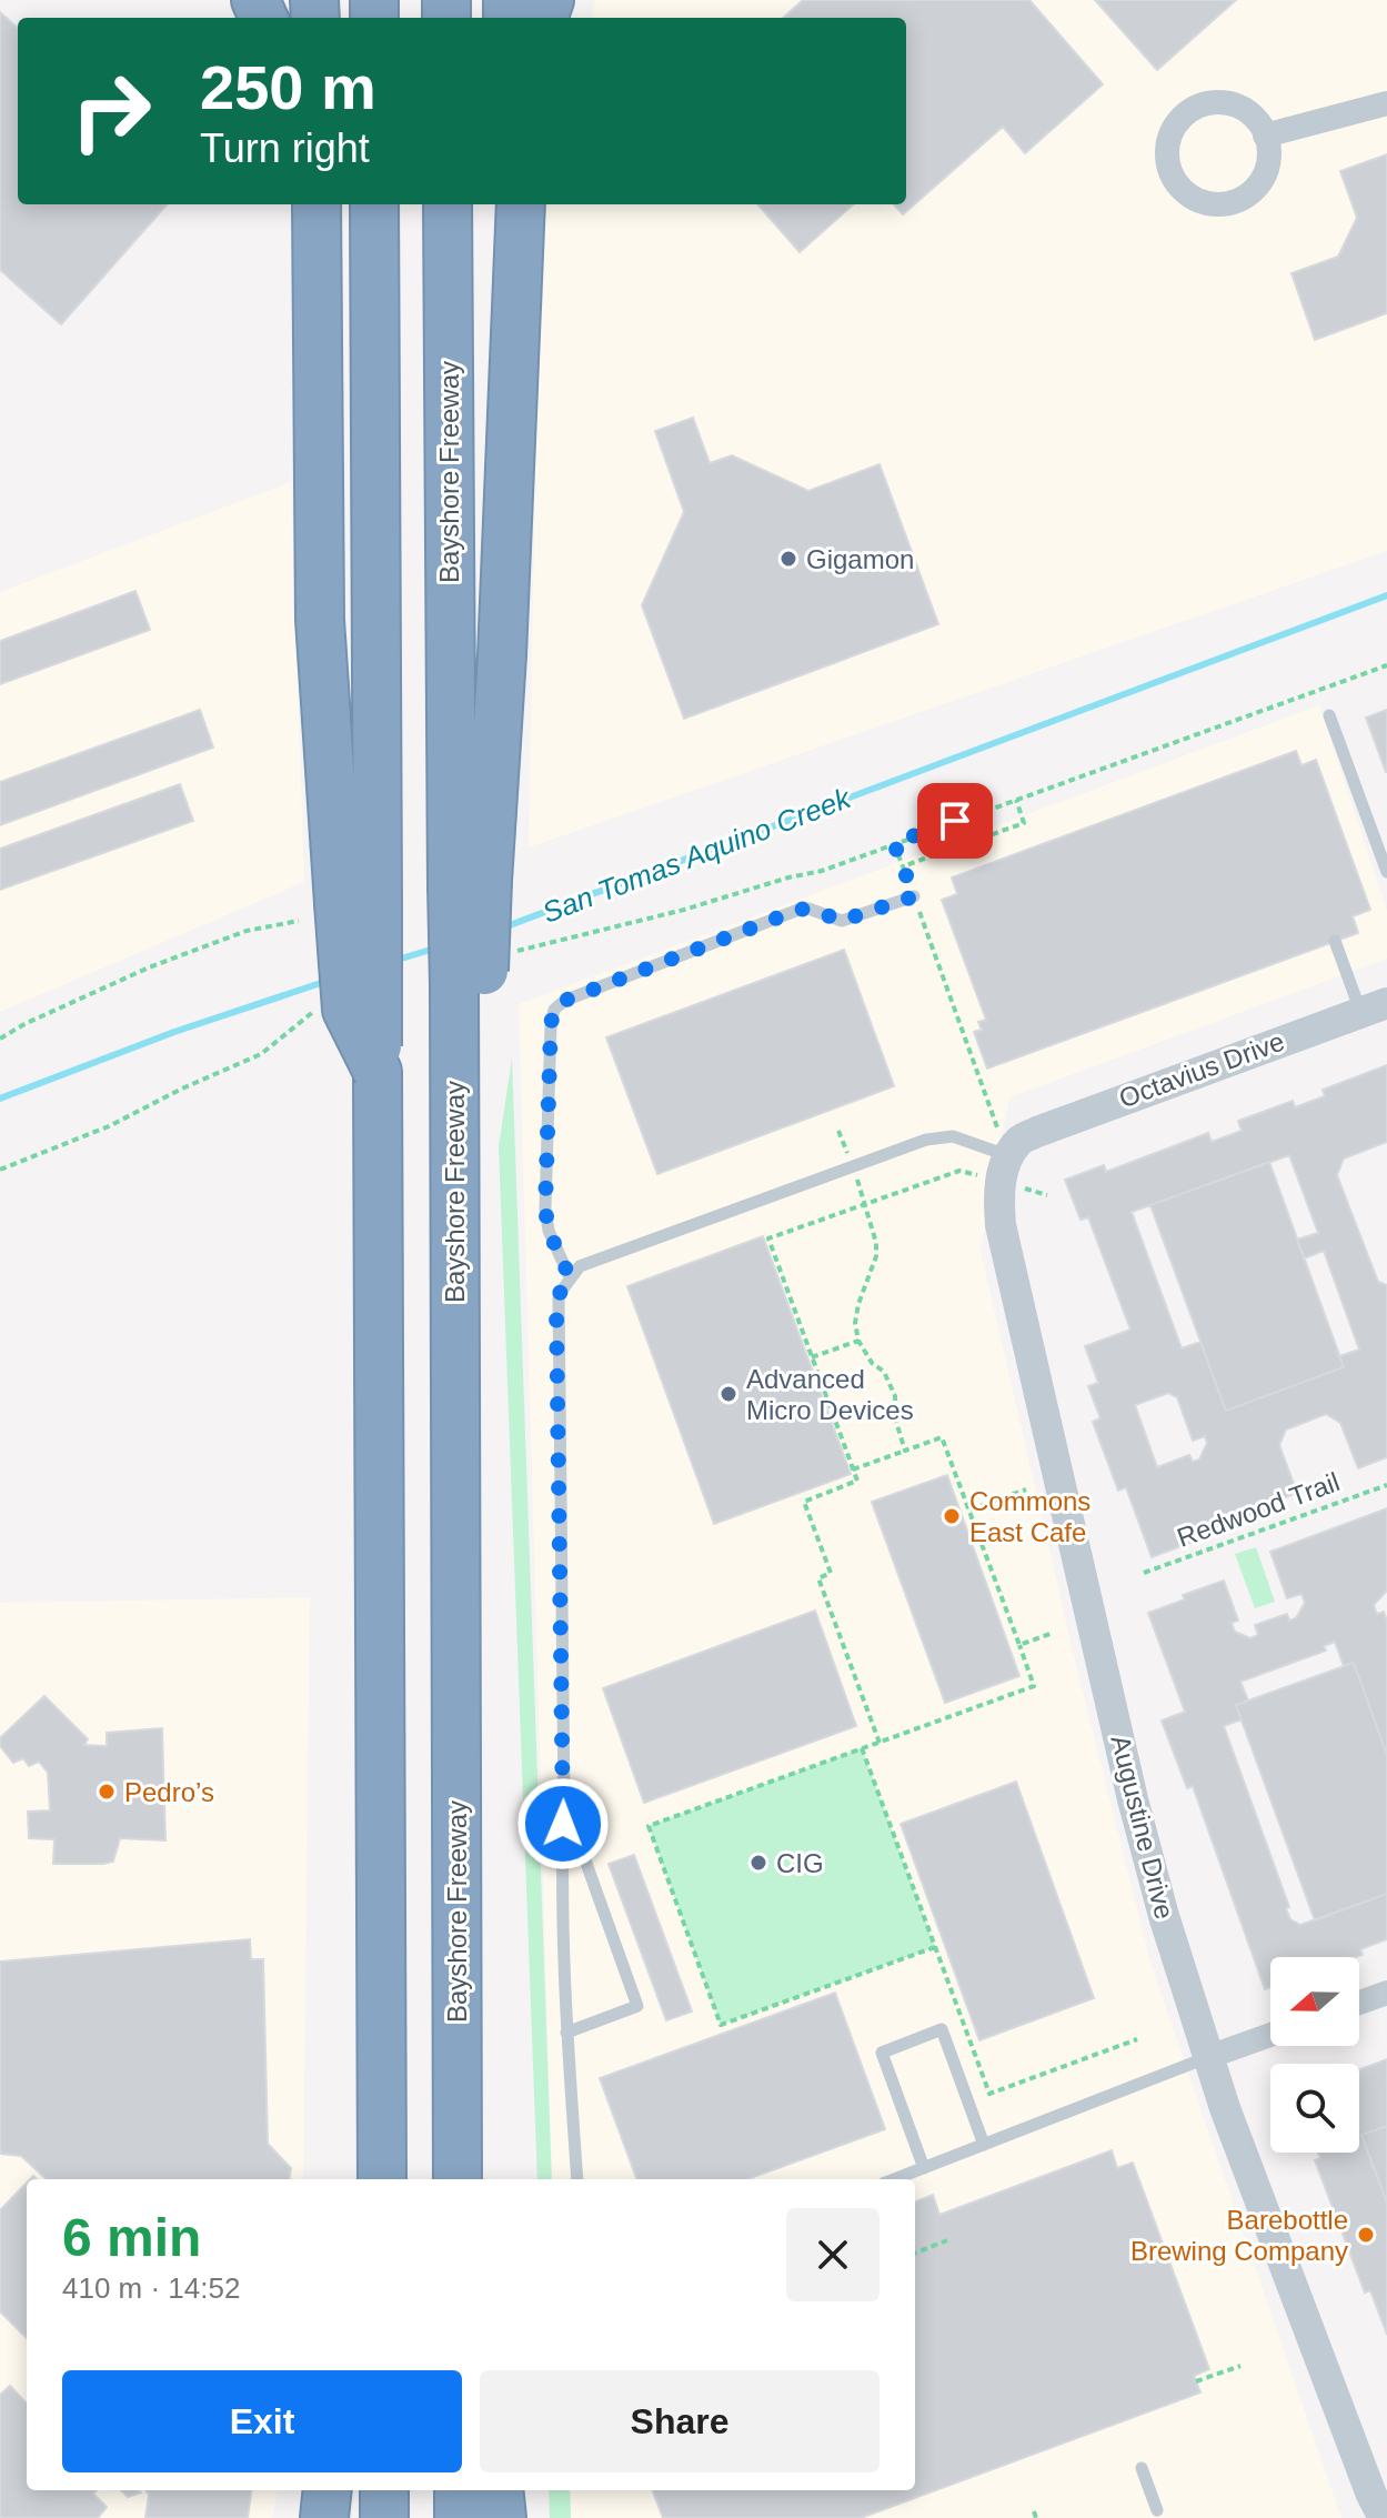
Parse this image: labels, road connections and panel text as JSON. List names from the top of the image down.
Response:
{
  "streets": {
    "highway": ["Bayshore Freeway"],
    "street": ["Octavius Drive", "Augustine Drive"],
    "path": ["Redwood Trail"]
  },
  "crossings": [
    ["Octavius Drive", "Augustine Drive"]
  ],
  "water": ["San Tomas Aquino Creek"],
  "places": [
    "Gigamon",
    "Advanced Micro Devices",
    "Commons East Cafe",
    "Pedro’s",
    "CIG",
    "Barebottle Brewing Company"
  ],
  "north": "left",
  "page": {
    "turn": ["250 m", "Turn right"],
    "heading": ["6 min", "410 m · 14:52"],
    "buttons": ["Exit", "Share"]
  }
}
